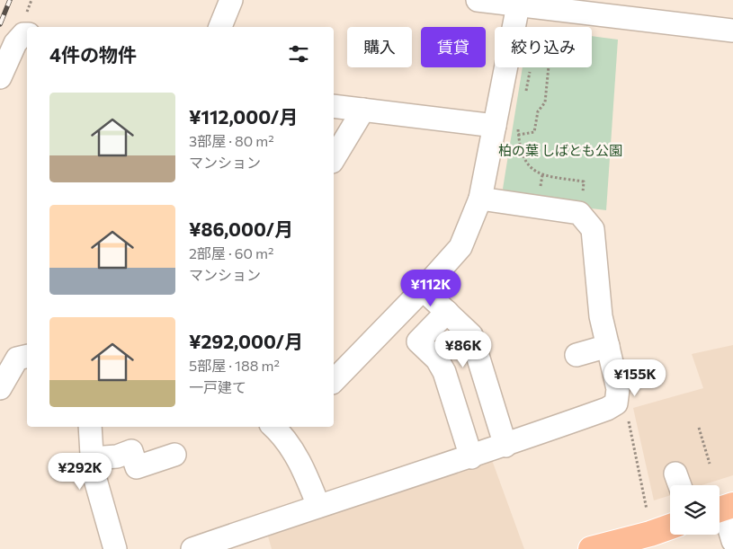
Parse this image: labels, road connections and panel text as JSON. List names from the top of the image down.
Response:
{
  "parks": ["柏の葉 しばとも公園"],
  "page": {
    "chip": ["購入", "賃貸", "絞り込み"],
    "heading": "4件の物件",
    "list": [
      {
        "name": "¥112,000/月",
        "note": "3部屋 · 80 m² · マンション"
      },
      {
        "name": "¥86,000/月",
        "note": "2部屋 · 60 m² · マンション"
      },
      {
        "name": "¥292,000/月",
        "note": "5部屋 · 188 m² · 一戸建て"
      }
    ],
    "price": [
      "¥112K",
      "¥86K",
      "¥155K",
      "¥292K"
    ]
  }
}
